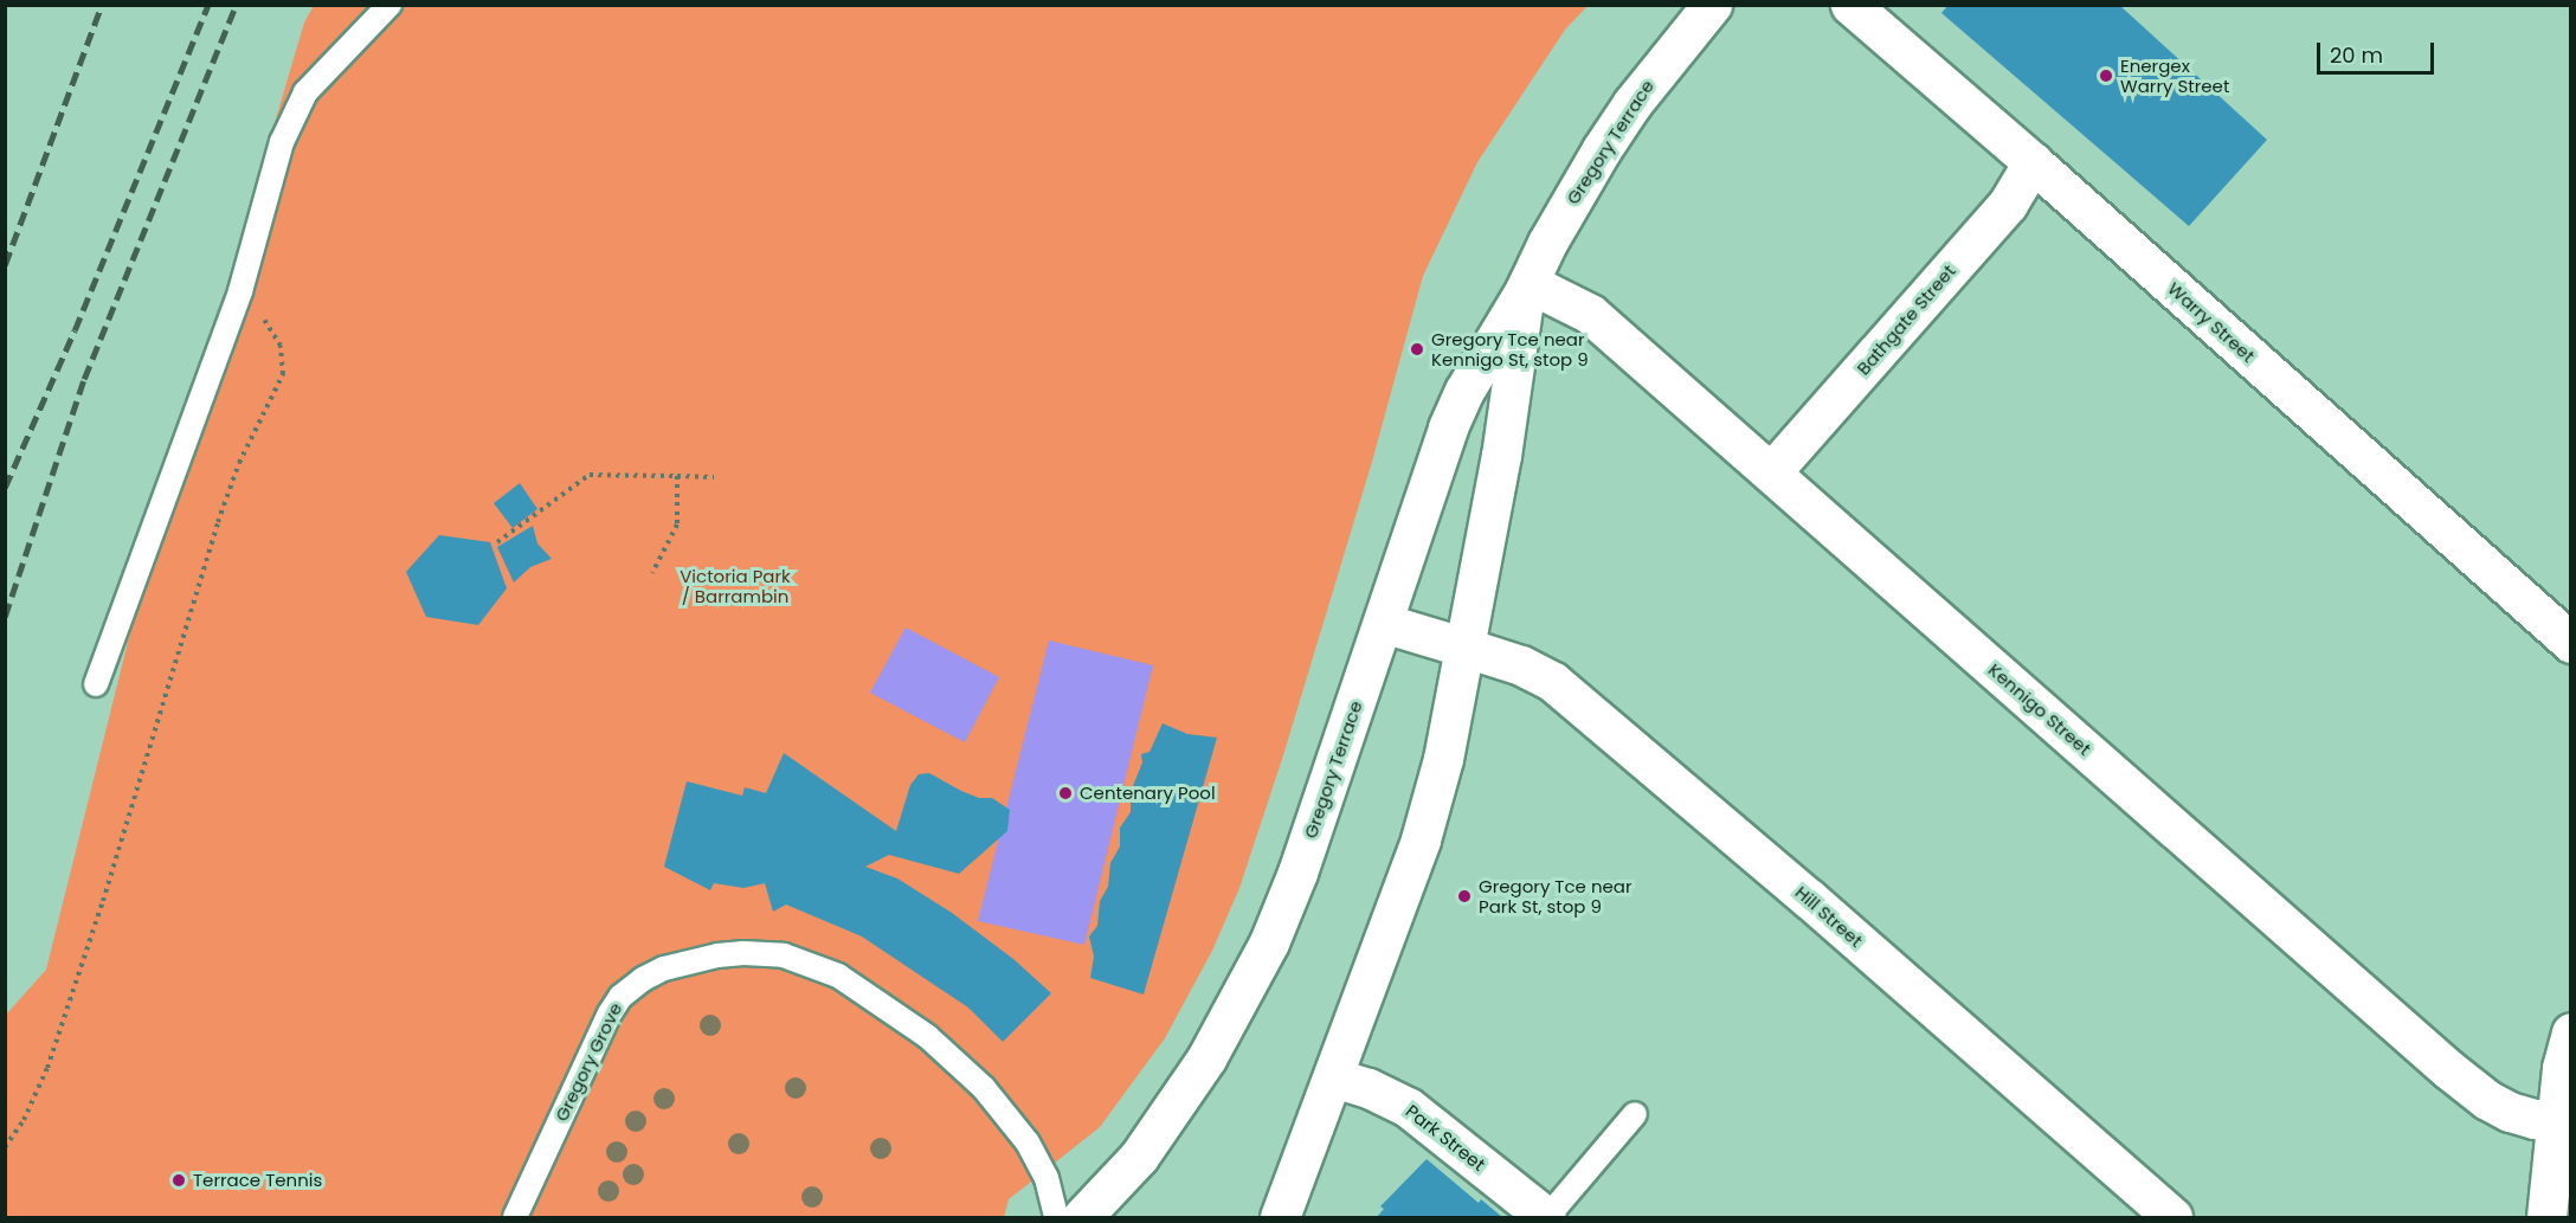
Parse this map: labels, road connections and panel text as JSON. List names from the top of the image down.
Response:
{
  "streets": {
    "street": [
      "Gregory Terrace",
      "Bathgate Street",
      "Warry Street",
      "Kennigo Street",
      "Hill Street",
      "Park Street"
    ],
    "lane": ["Gregory Grove"]
  },
  "crossings": [
    ["Gregory Terrace", "Kennigo Street"],
    ["Gregory Terrace", "Hill Street"],
    ["Gregory Terrace", "Park Street"],
    ["Bathgate Street", "Warry Street"],
    ["Bathgate Street", "Kennigo Street"]
  ],
  "parks": ["Victoria Park / Barrambin"],
  "places": [
    "Energex Warry Street",
    "Gregory Tce near Kennigo St, stop 9",
    "Centenary Pool",
    "Gregory Tce near Park St, stop 9",
    "Terrace Tennis"
  ],
  "scale_bar": "20 m"
}
